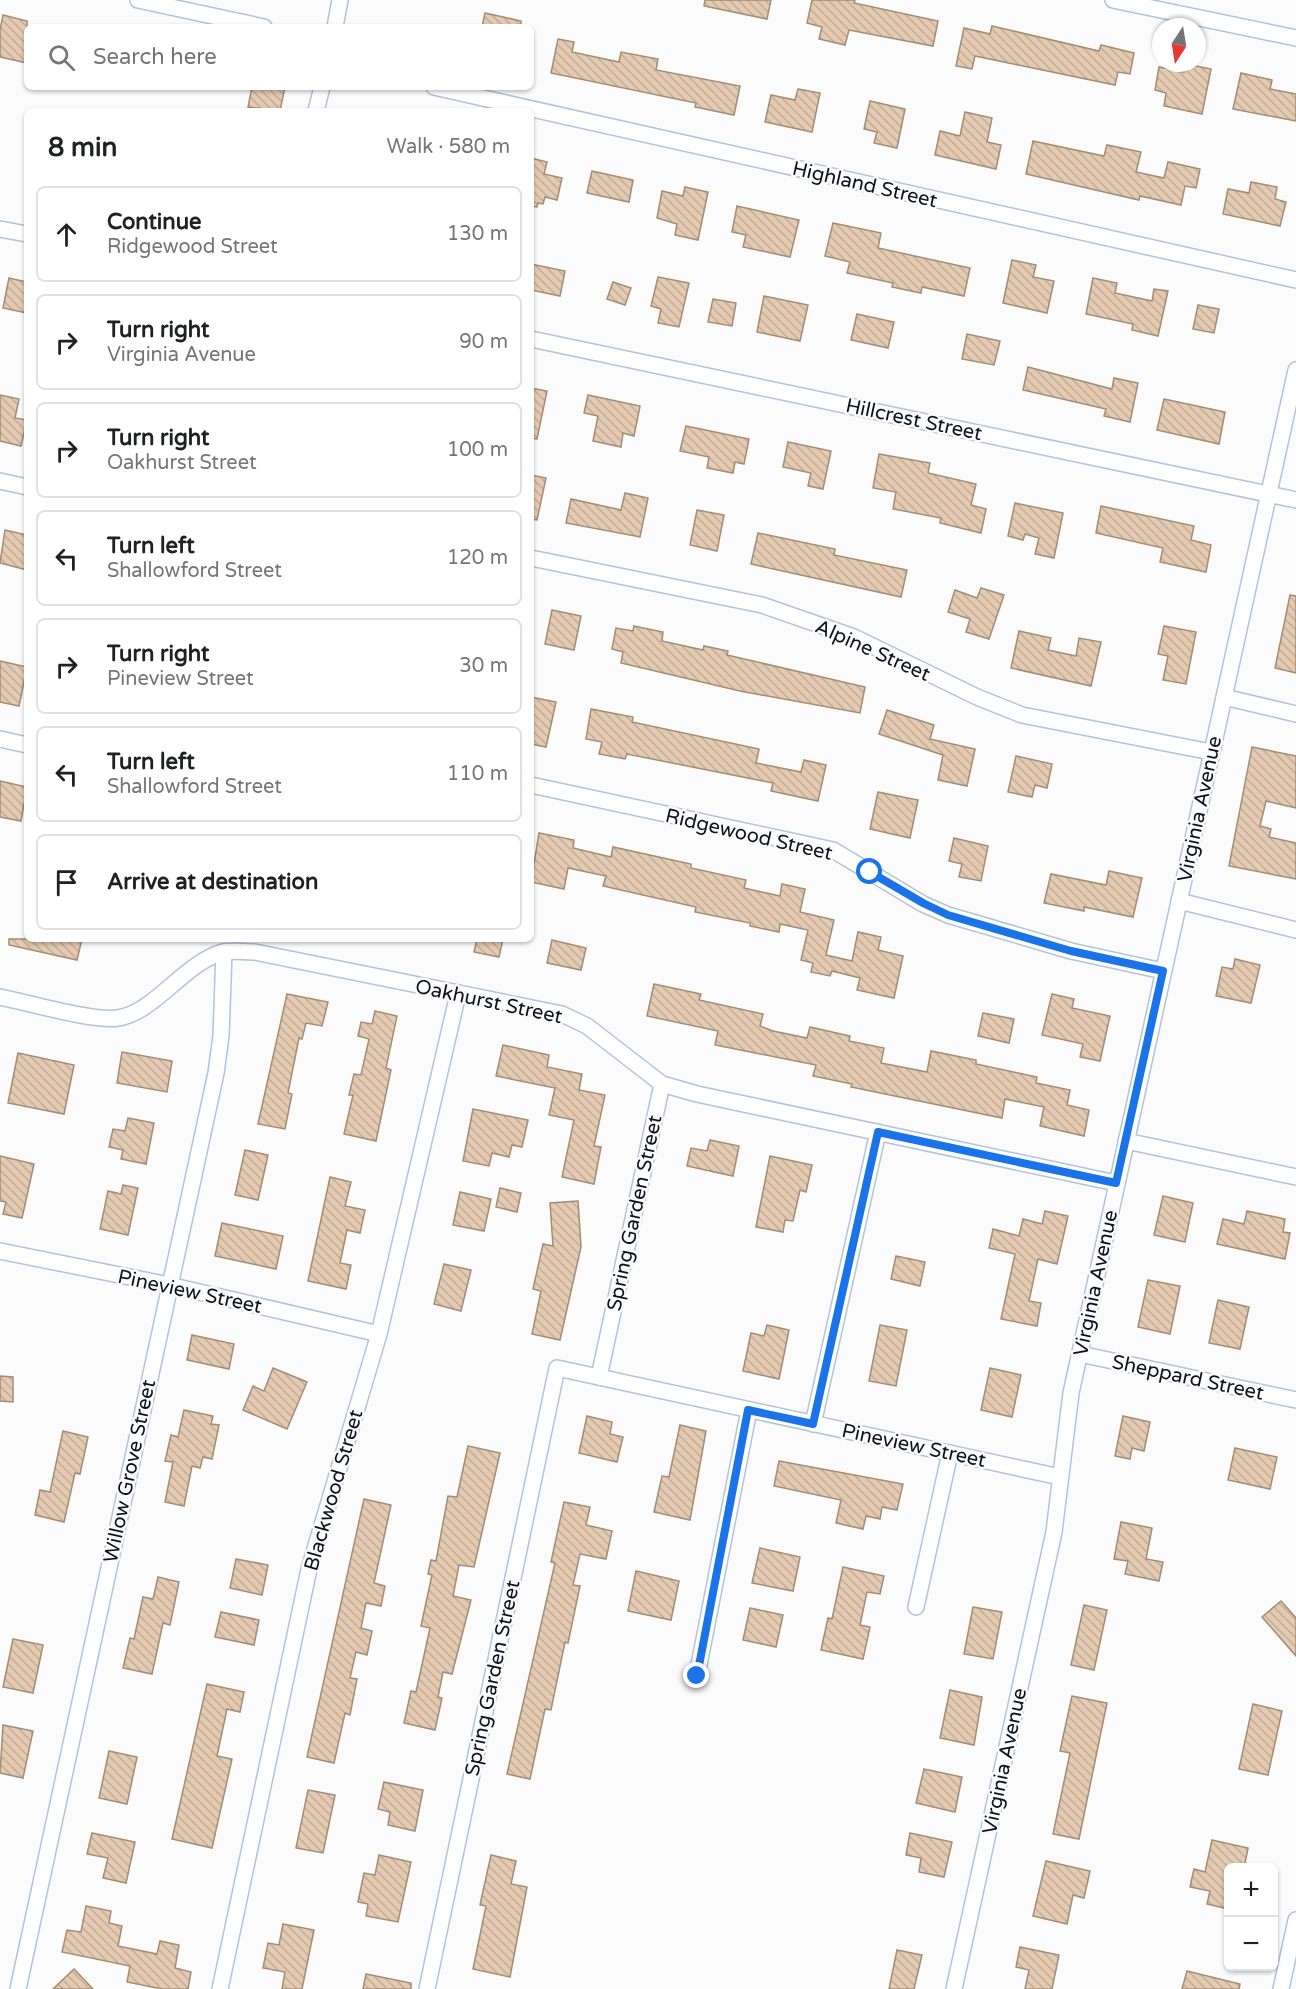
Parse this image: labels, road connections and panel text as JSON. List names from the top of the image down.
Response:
{
  "streets": {
    "street": [
      "Highland Street",
      "Hillcrest Street",
      "Alpine Street",
      "Virginia Avenue",
      "Ridgewood Street",
      "Oakhurst Street",
      "Spring Garden Street",
      "Pineview Street",
      "Sheppard Street",
      "Willow Grove Street",
      "Blackwood Street"
    ]
  },
  "crossings": [
    ["Hillcrest Street", "Virginia Avenue"],
    ["Alpine Street", "Virginia Avenue"],
    ["Virginia Avenue", "Ridgewood Street"],
    ["Virginia Avenue", "Oakhurst Street"],
    ["Virginia Avenue", "Pineview Street"],
    ["Virginia Avenue", "Sheppard Street"],
    ["Oakhurst Street", "Spring Garden Street"],
    ["Oakhurst Street", "Willow Grove Street"],
    ["Oakhurst Street", "Blackwood Street"],
    ["Spring Garden Street", "Pineview Street"],
    ["Pineview Street", "Willow Grove Street"],
    ["Pineview Street", "Blackwood Street"]
  ],
  "north": "bottom",
  "page": {
    "search": "Search here",
    "heading": ["8 min", "Walk · 580 m"],
    "list": [
      ["Continue", "Ridgewood Street", "130 m"],
      ["Turn right", "Virginia Avenue", "90 m"],
      ["Turn right", "Oakhurst Street", "100 m"],
      ["Turn left", "Shallowford Street", "120 m"],
      ["Turn right", "Pineview Street", "30 m"],
      ["Turn left", "Shallowford Street", "110 m"],
      "Arrive at destination"
    ],
    "map_buttons": ["+", "−"]
  }
}
